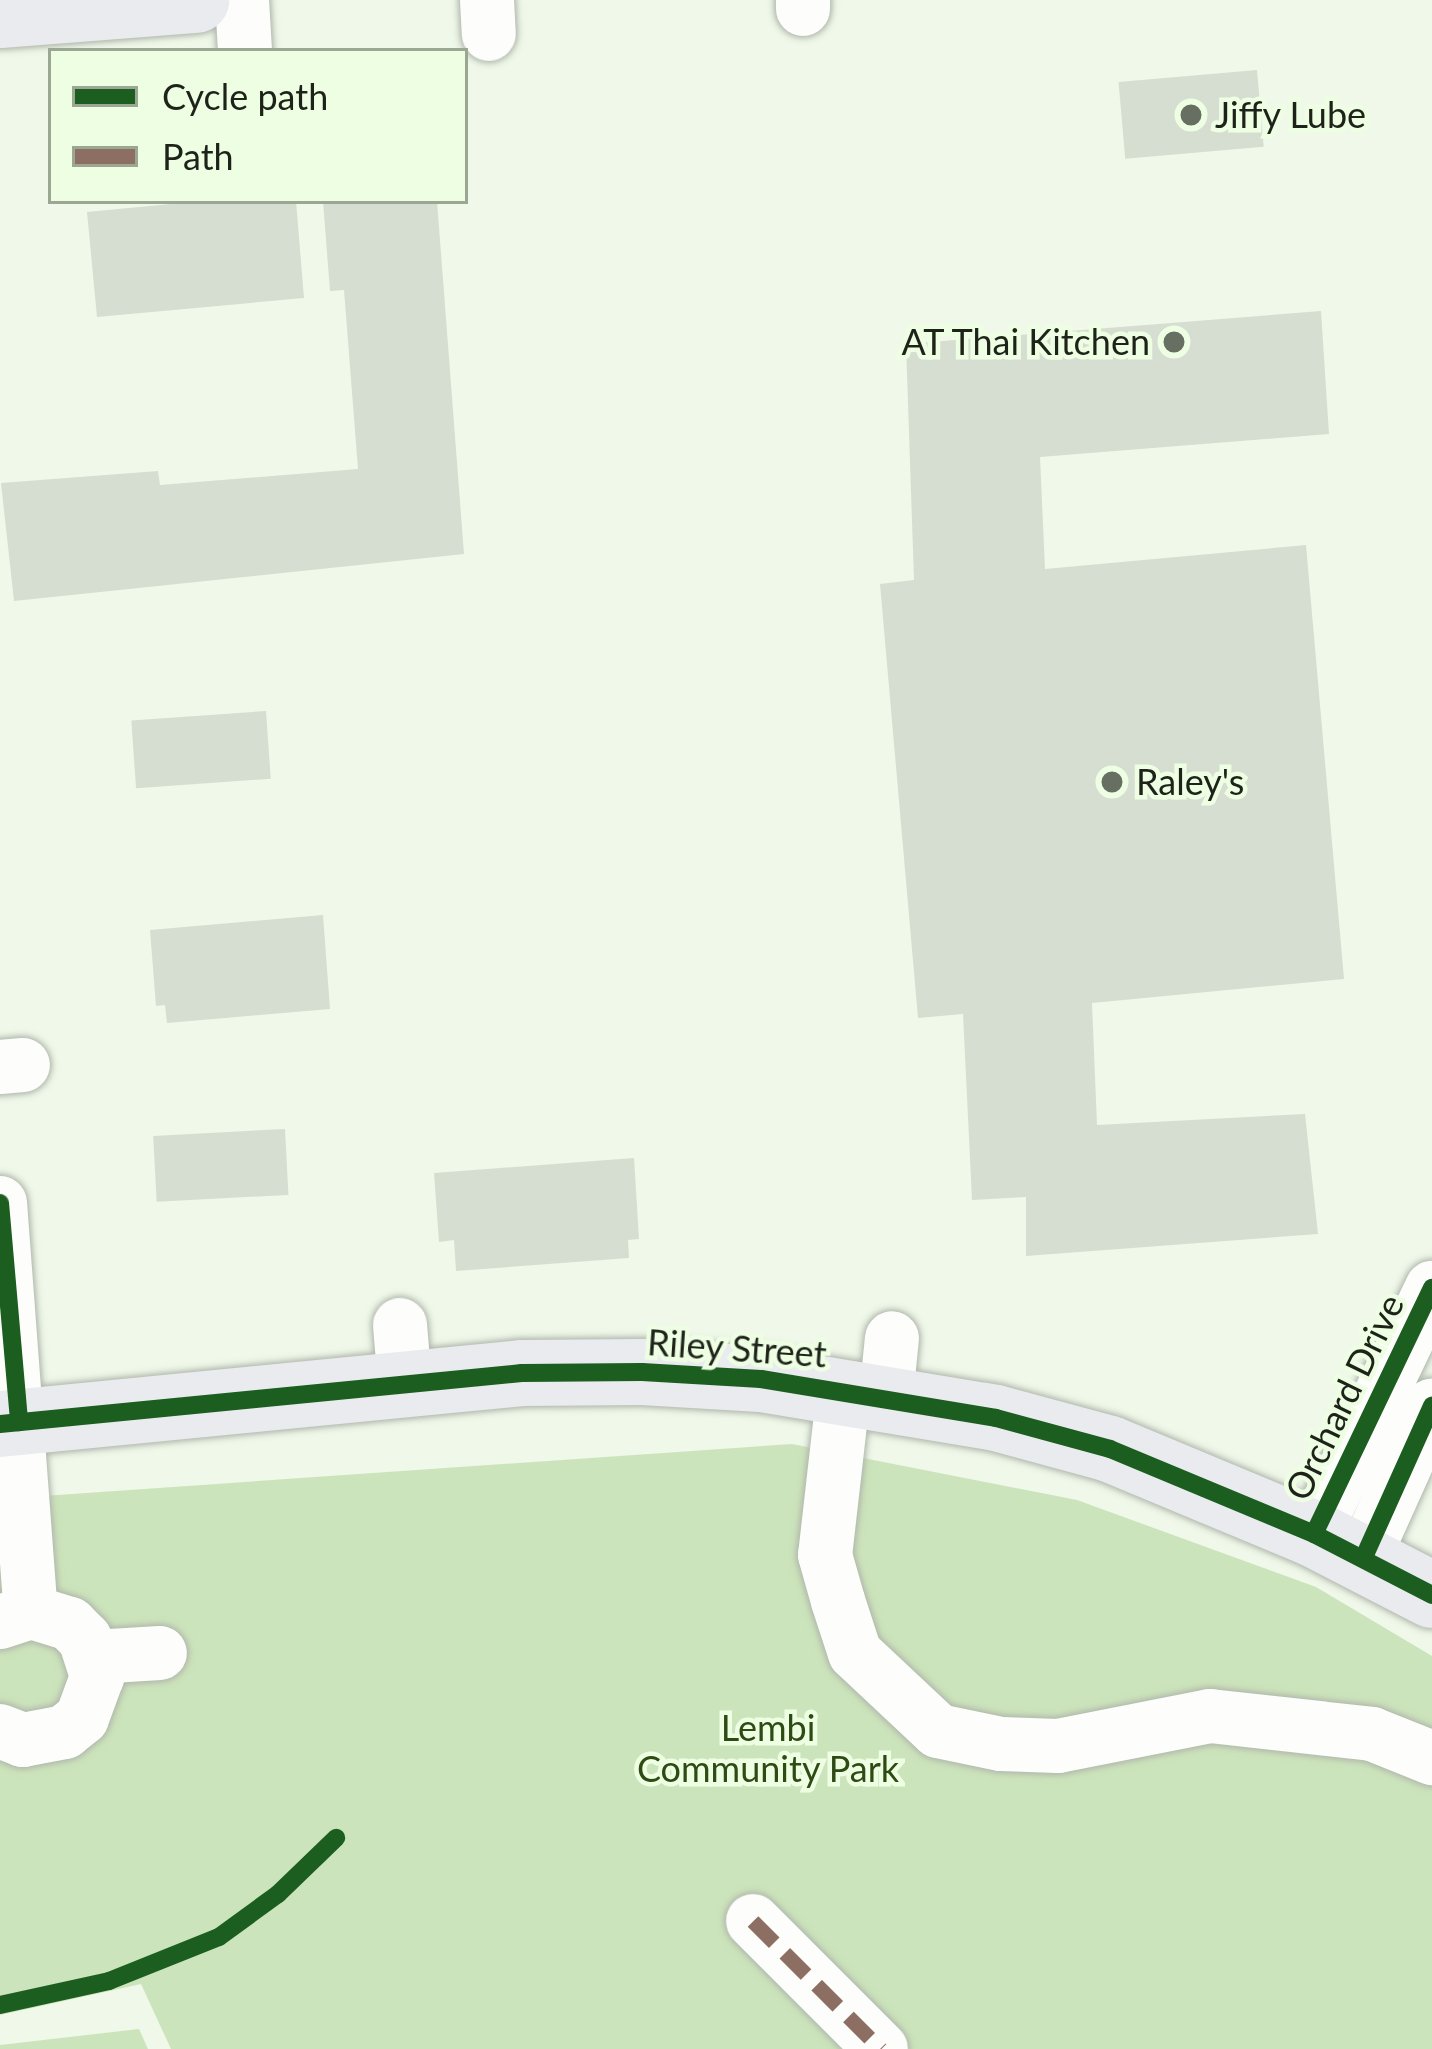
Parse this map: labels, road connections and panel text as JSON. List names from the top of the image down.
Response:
{
  "streets": {
    "main road": ["Riley Street"],
    "street": ["Orchard Drive"]
  },
  "crossings": [
    ["Riley Street", "Orchard Drive"]
  ],
  "parks": ["Lembi Community Park"],
  "places": ["Jiffy Lube", "AT Thai Kitchen", "Raley's"],
  "legend": ["Cycle path", "Path"]
}
